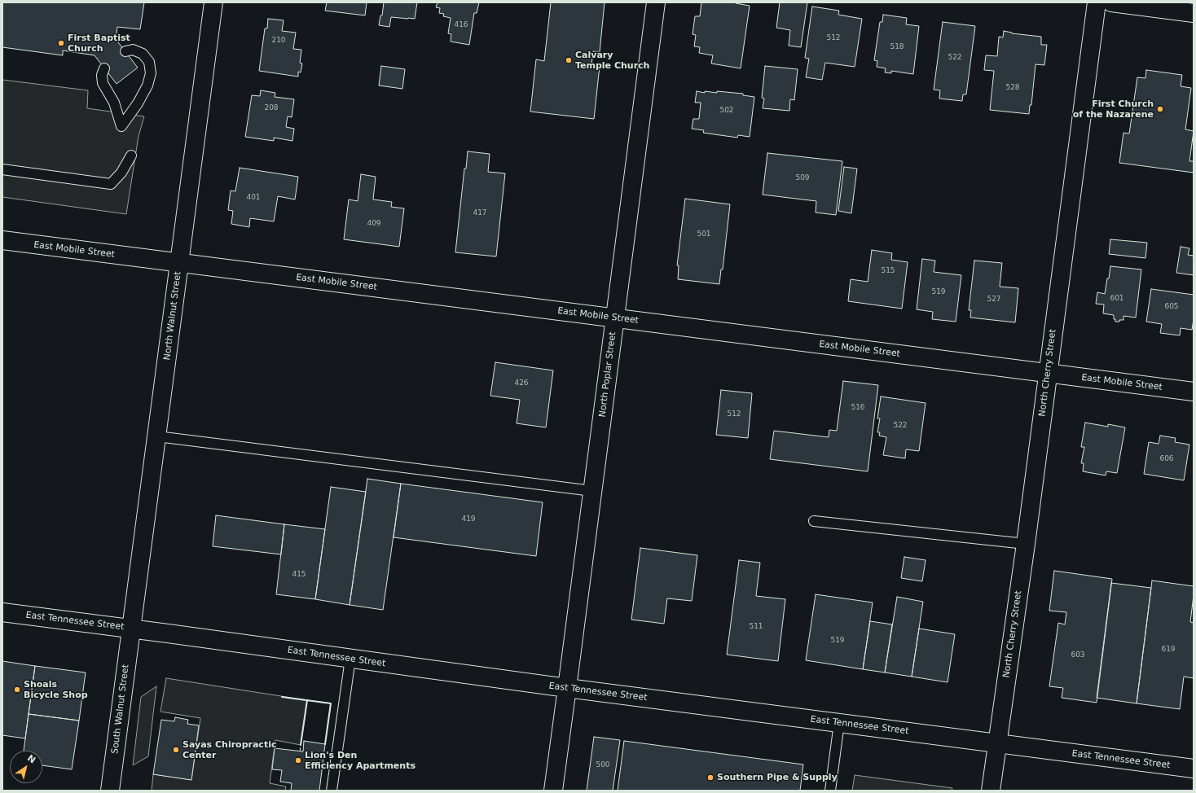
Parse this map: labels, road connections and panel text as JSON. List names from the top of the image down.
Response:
{
  "streets": {
    "street": [
      "East Mobile Street",
      "North Walnut Street",
      "North Cherry Street",
      "North Poplar Street",
      "East Tennessee Street",
      "South Walnut Street"
    ]
  },
  "crossings": [
    ["East Mobile Street", "North Walnut Street"],
    ["East Mobile Street", "North Cherry Street"],
    ["East Mobile Street", "North Poplar Street"],
    ["North Walnut Street", "East Tennessee Street"],
    ["North Walnut Street", "South Walnut Street"],
    ["North Cherry Street", "East Tennessee Street"],
    ["North Poplar Street", "East Tennessee Street"],
    ["East Tennessee Street", "South Walnut Street"]
  ],
  "places": [
    "First Baptist Church",
    "Calvary Temple Church",
    "First Church of the Nazarene",
    "Shoals Bicycle Shop",
    "Sayas Chiropractic Center",
    "Lion's Den Efficiency Apartments",
    "Southern Pipe & Supply"
  ],
  "house_numbers": [
    "416",
    "512",
    "210",
    "518",
    "522",
    "528",
    "208",
    "502",
    "509",
    "401",
    "417",
    "409",
    "501",
    "515",
    "519",
    "601",
    "527",
    "605",
    "426",
    "516",
    "512",
    "522",
    "606",
    "419",
    "415",
    "511",
    "519",
    "619",
    "603",
    "500"
  ],
  "north": "top right"
}
